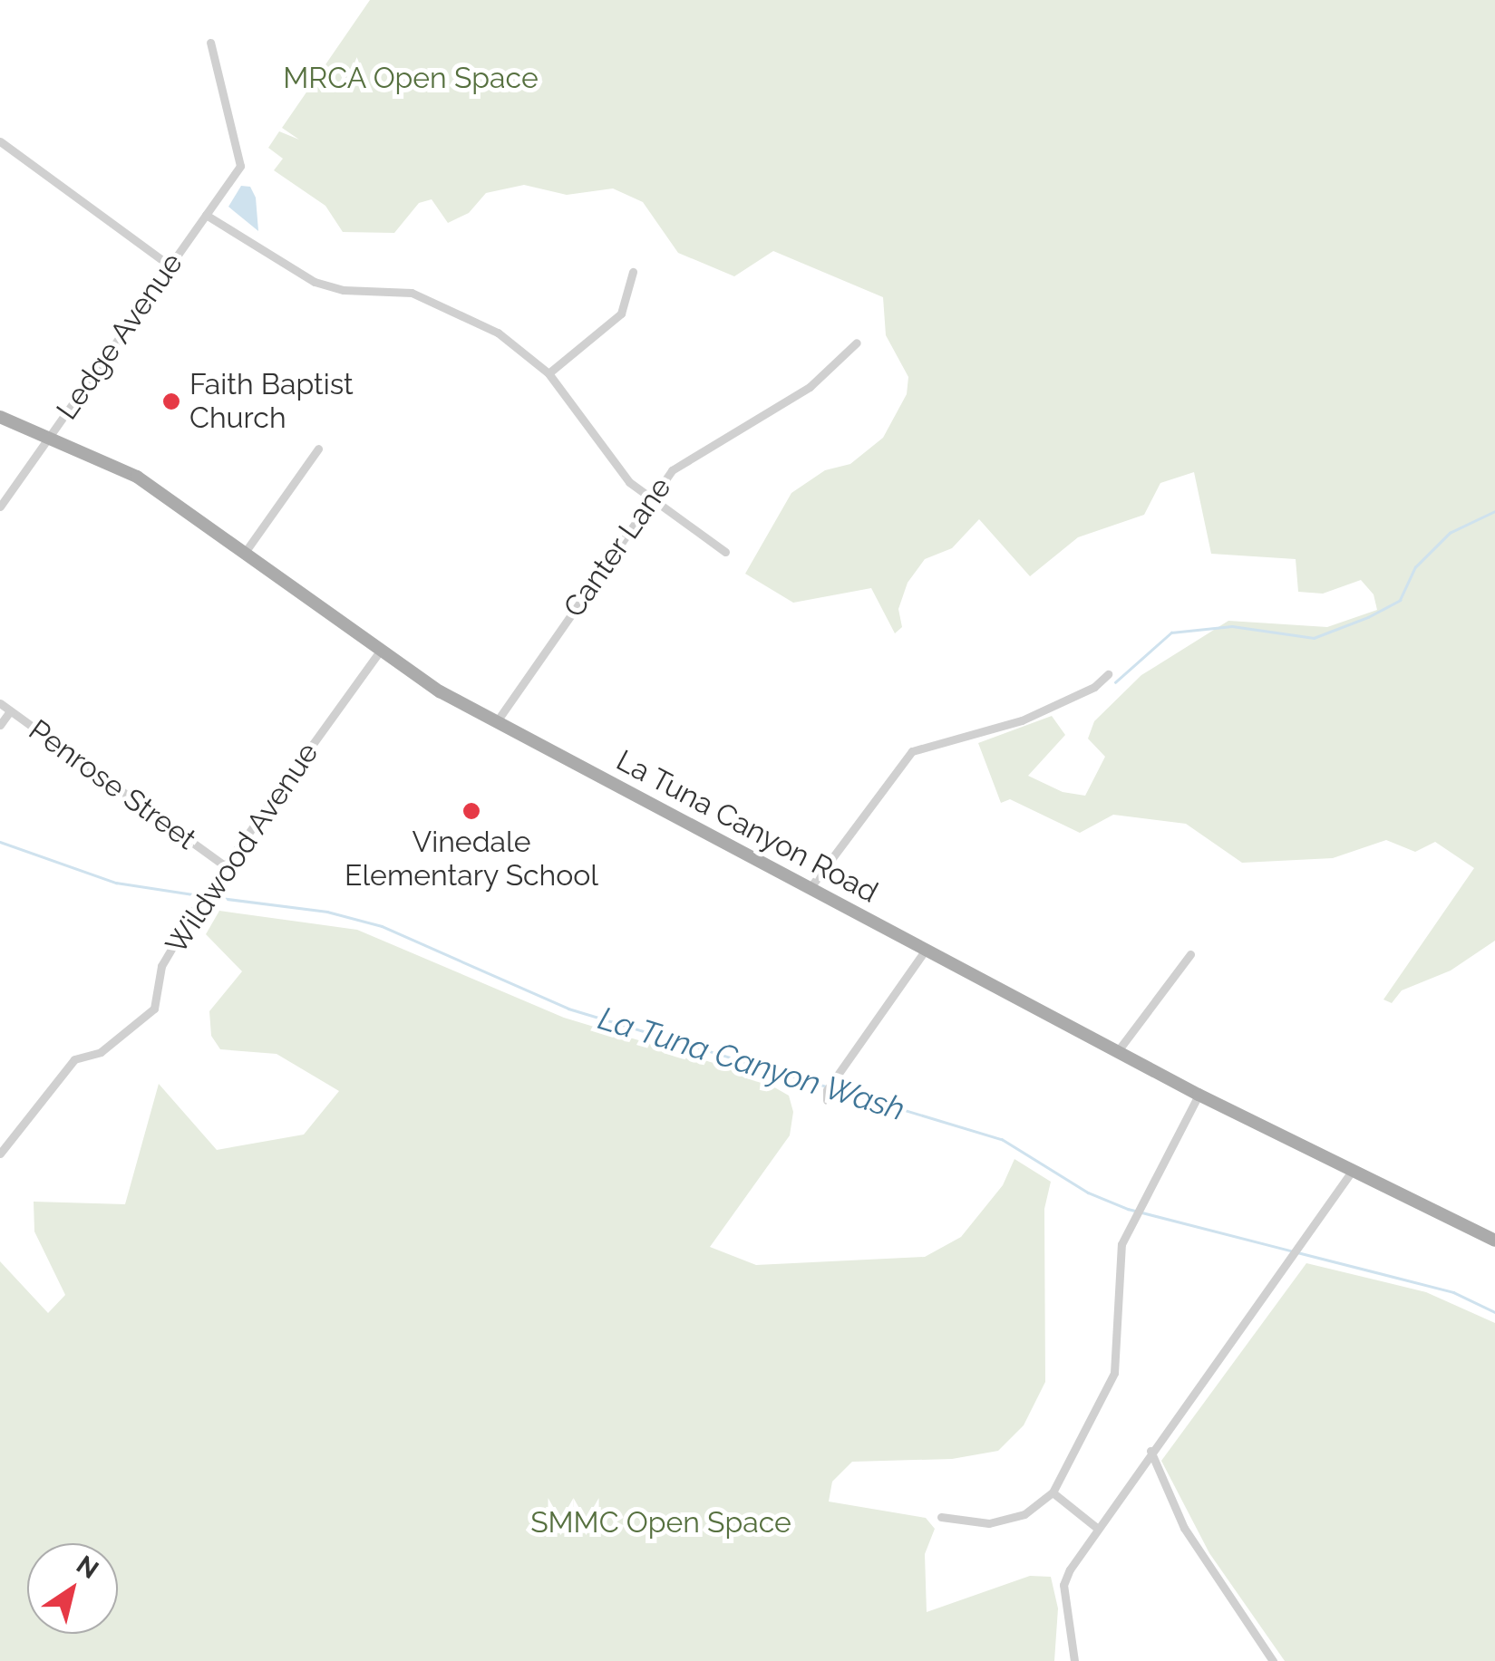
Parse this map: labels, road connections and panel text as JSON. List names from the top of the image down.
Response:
{
  "streets": {
    "main road": ["La Tuna Canyon Road"],
    "street": [
      "Ledge Avenue",
      "Canter Lane",
      "Penrose Street",
      "Wildwood Avenue"
    ]
  },
  "crossings": [
    ["Ledge Avenue", "La Tuna Canyon Road"],
    ["Canter Lane", "La Tuna Canyon Road"],
    ["Penrose Street", "Wildwood Avenue"],
    ["La Tuna Canyon Road", "Wildwood Avenue"]
  ],
  "water": ["La Tuna Canyon Wash"],
  "parks": ["MRCA Open Space", "SMMC Open Space"],
  "places": ["Faith Baptist Church", "Vinedale Elementary School"],
  "north": "top right"
}
